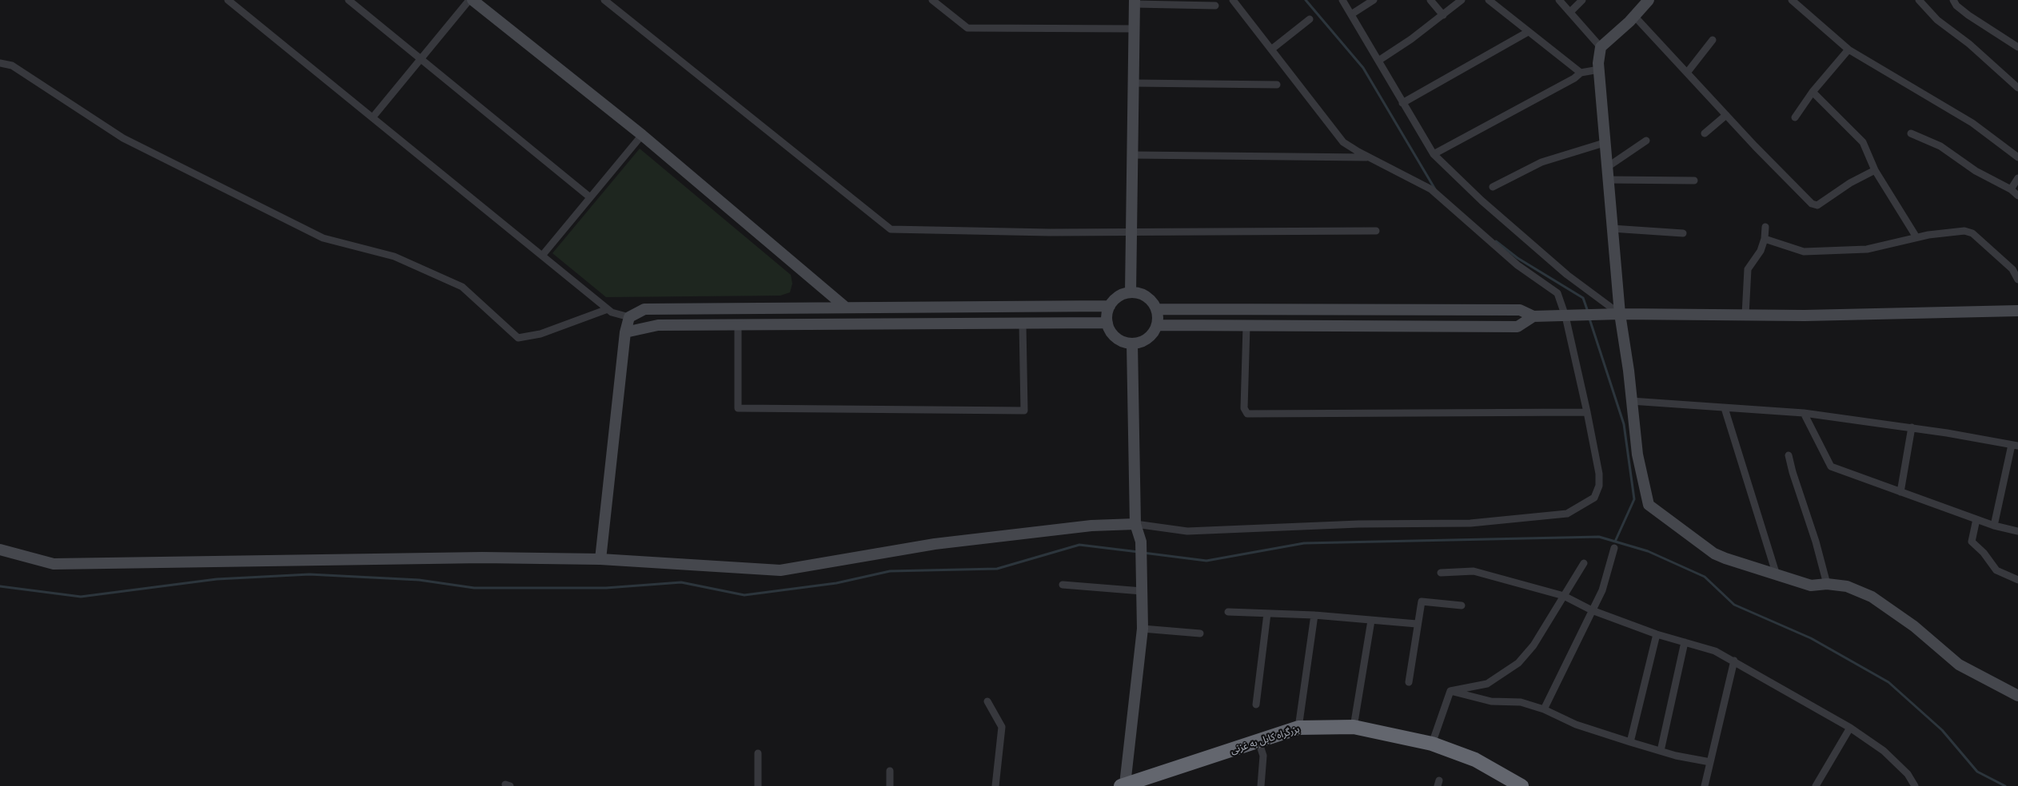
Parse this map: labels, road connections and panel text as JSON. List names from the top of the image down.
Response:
{
  "streets": {
    "highway": ["بزرگراه کابل به غزنی"]
  }
}
